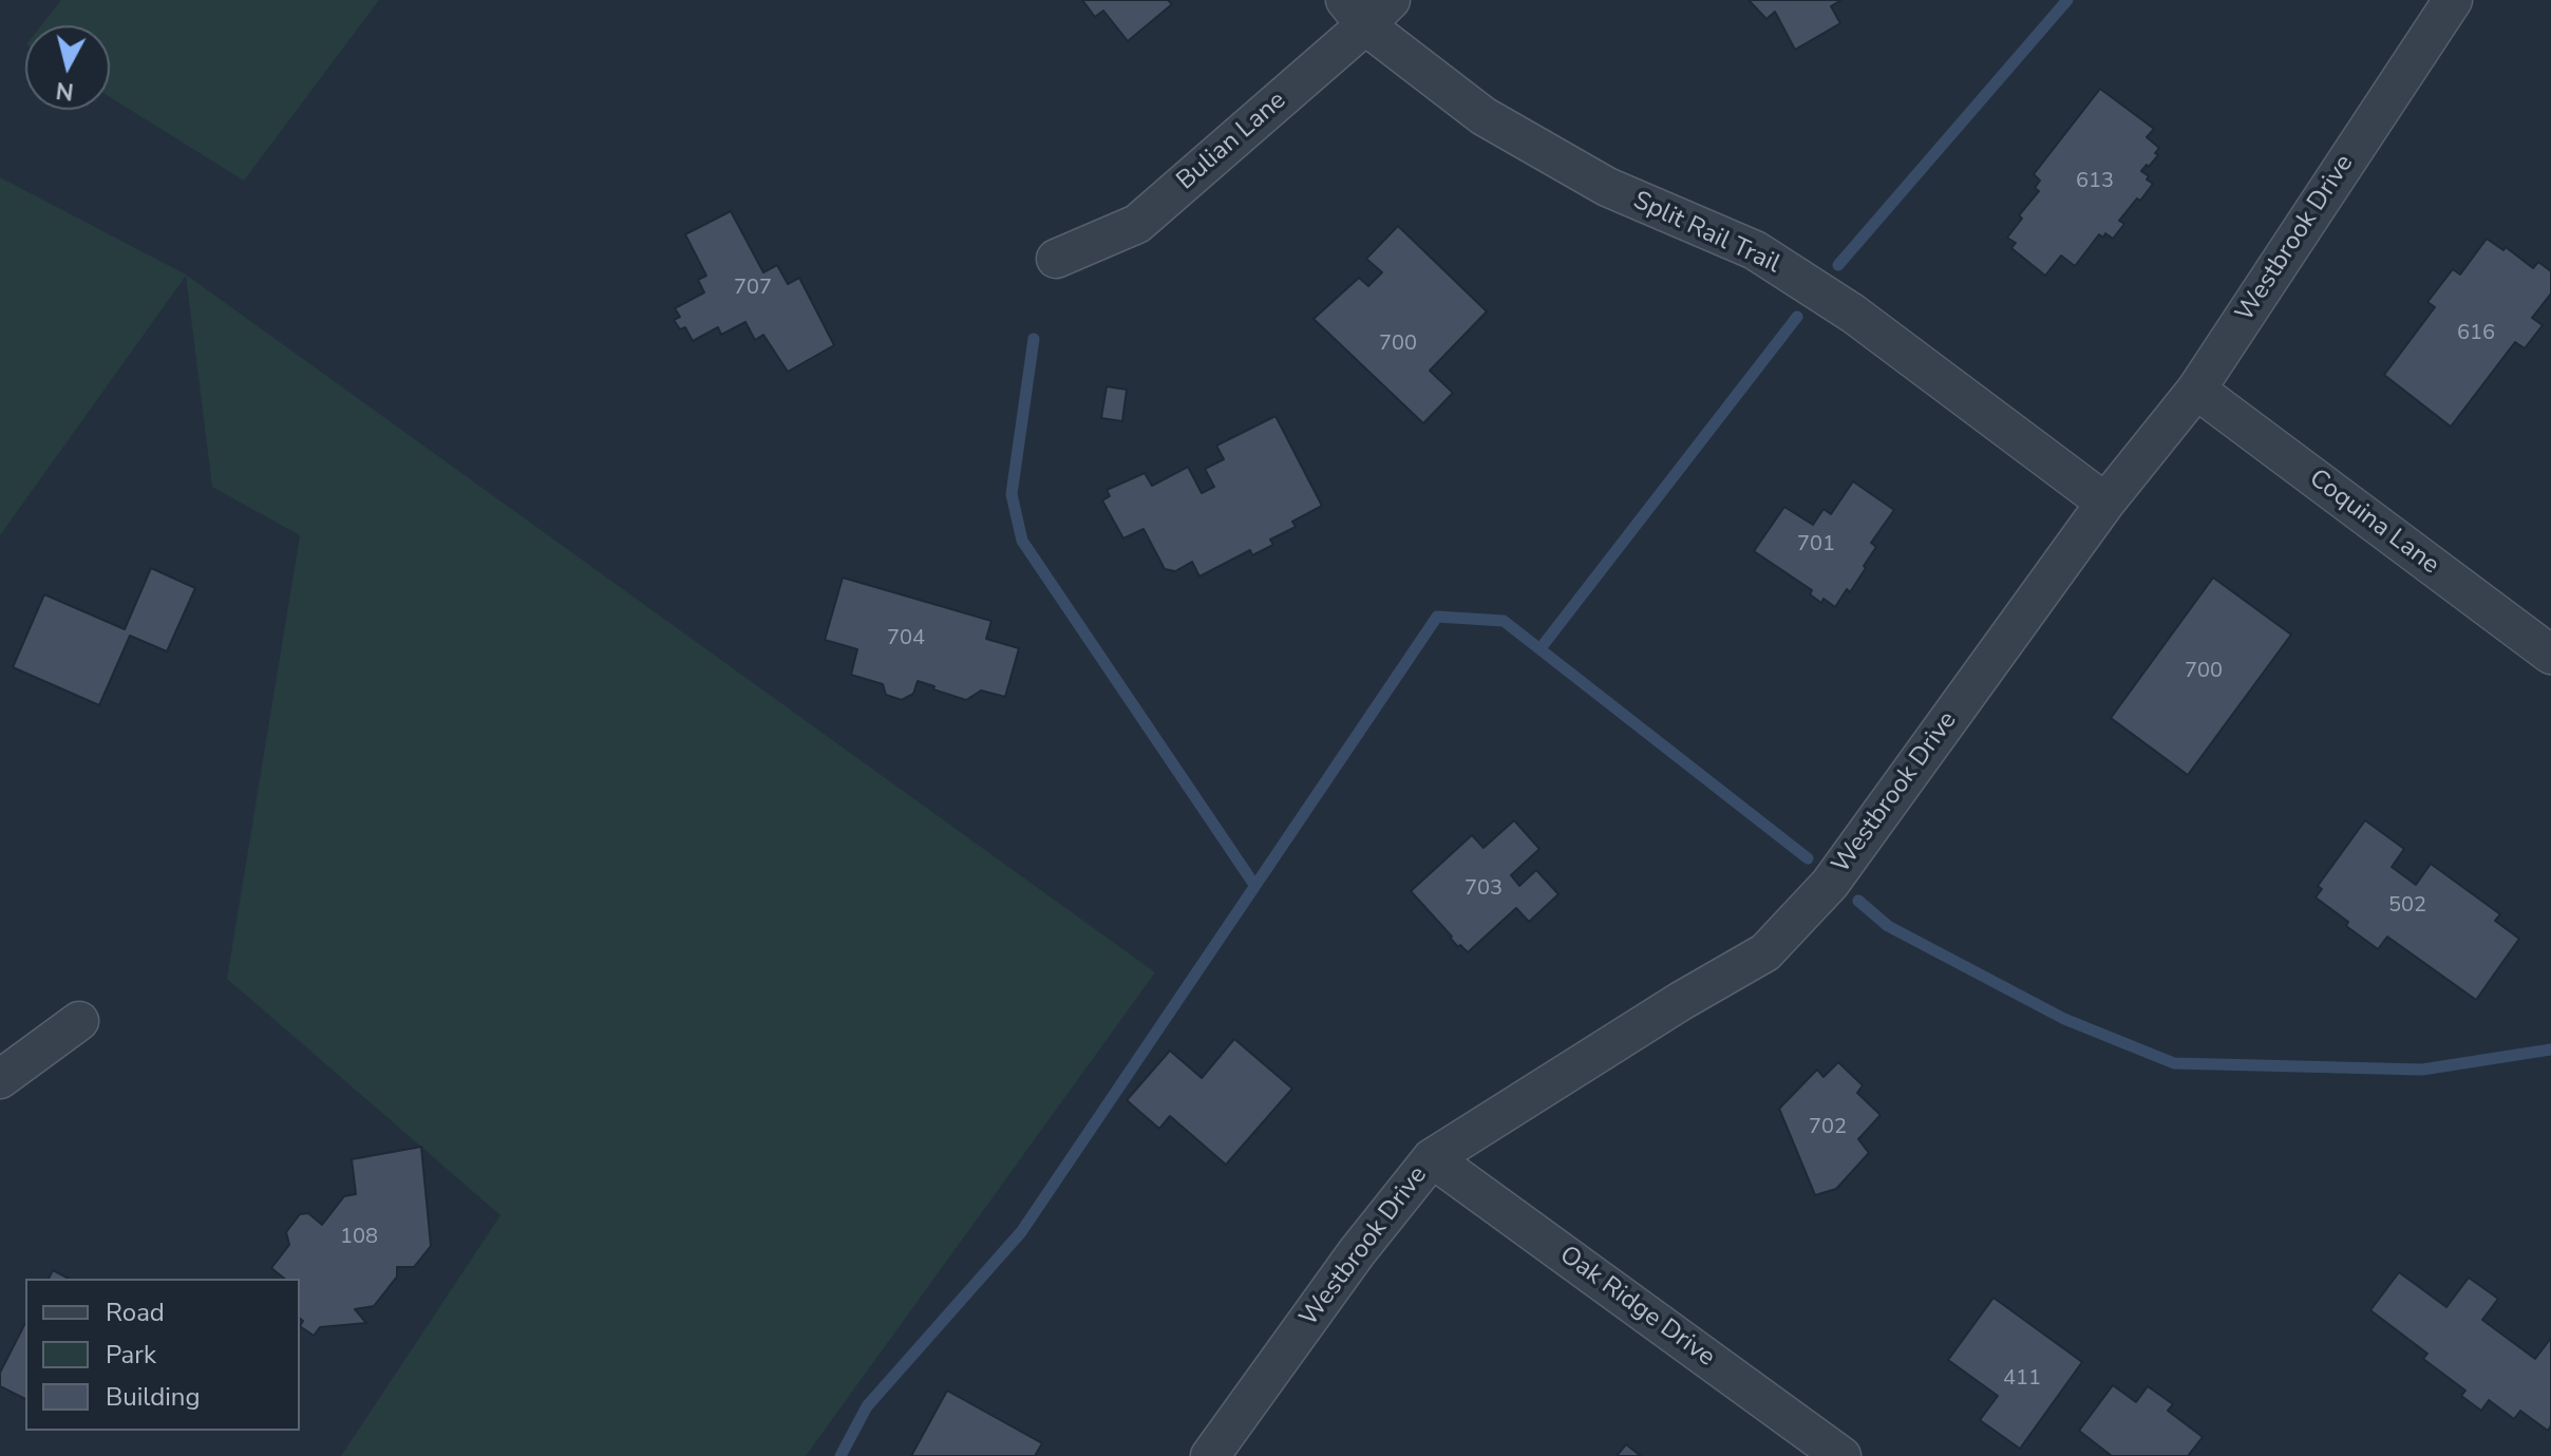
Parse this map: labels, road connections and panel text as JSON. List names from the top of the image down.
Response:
{
  "streets": {
    "street": [
      "Bulian Lane",
      "Split Rail Trail",
      "Westbrook Drive",
      "Coquina Lane",
      "Oak Ridge Drive"
    ]
  },
  "crossings": [
    ["Bulian Lane", "Split Rail Trail"],
    ["Split Rail Trail", "Westbrook Drive"],
    ["Westbrook Drive", "Coquina Lane"],
    ["Westbrook Drive", "Oak Ridge Drive"]
  ],
  "house_numbers": [
    "613",
    "707",
    "616",
    "700",
    "701",
    "704",
    "700",
    "703",
    "502",
    "702",
    "108",
    "411"
  ],
  "legend": ["Road", "Park", "Building"],
  "north": "bottom"
}
